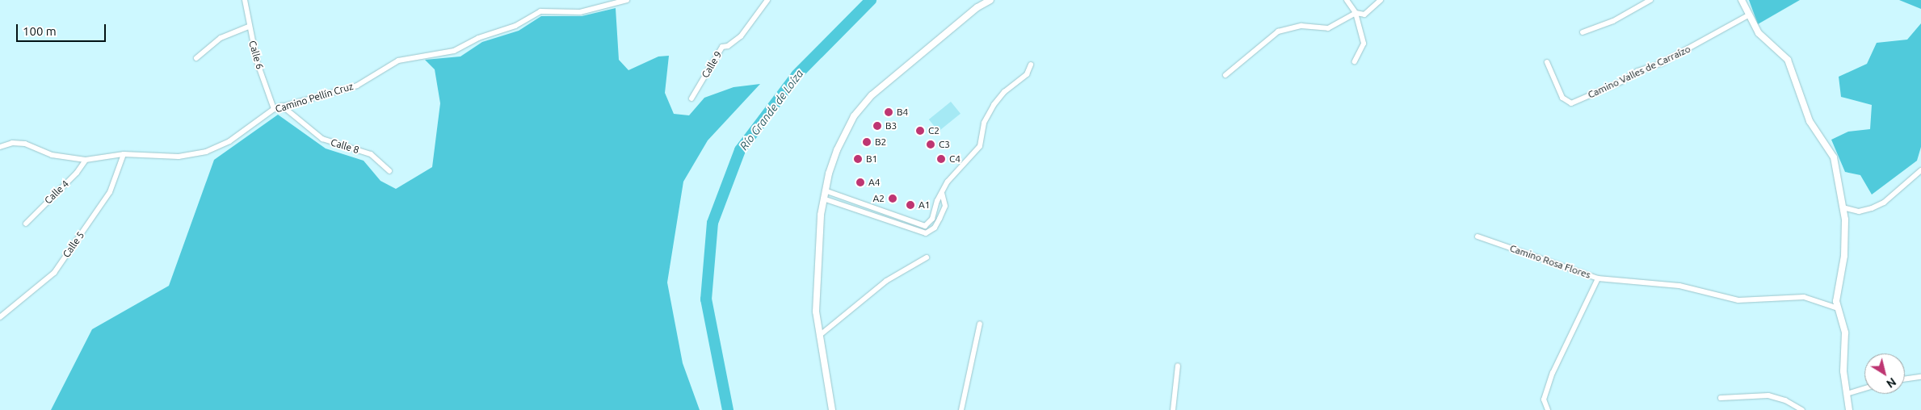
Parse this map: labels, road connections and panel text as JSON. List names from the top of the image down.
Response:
{
  "streets": {
    "street": [
      "Calle 6",
      "Calle 9",
      "Camino Valles de Carraízo",
      "Camino Pellín Cruz",
      "Calle 8",
      "Calle 4",
      "Calle 5",
      "Camino Rosa Flores"
    ]
  },
  "crossings": [
    ["Calle 6", "Camino Pellín Cruz"],
    ["Camino Pellín Cruz", "Calle 8"],
    ["Camino Pellín Cruz", "Calle 4"],
    ["Camino Pellín Cruz", "Calle 5"]
  ],
  "water": ["Río Grande de Loíza"],
  "places": [
    "B4",
    "B3",
    "C2",
    "B2",
    "C3",
    "B1",
    "C4",
    "A4",
    "A2",
    "A1"
  ],
  "scale_bar": "100 m",
  "north": "bottom right"
}
